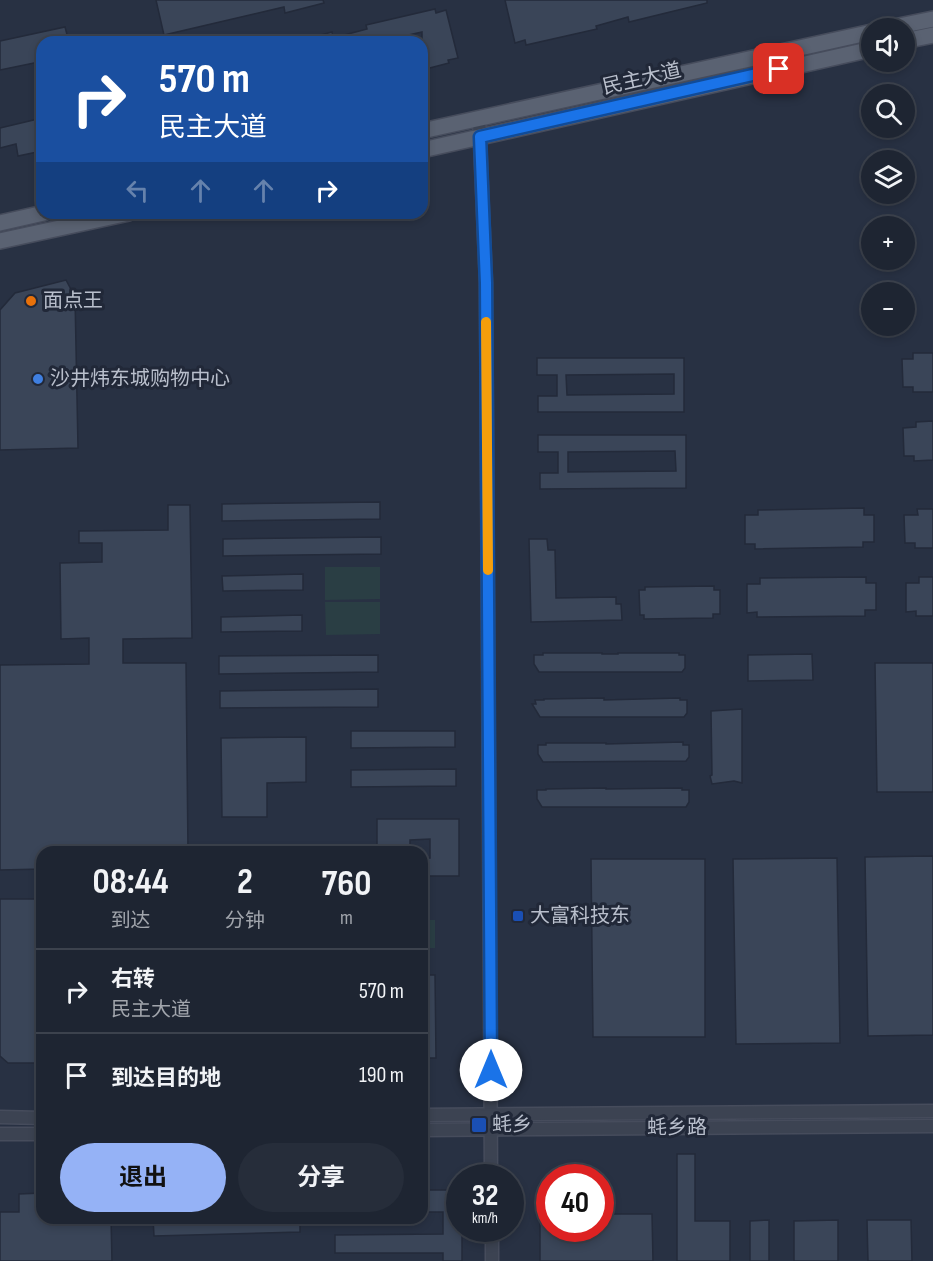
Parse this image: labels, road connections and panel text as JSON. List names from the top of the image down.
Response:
{
  "streets": {
    "main road": ["民主大道"],
    "street": ["蚝乡路"]
  },
  "places": {
    "other": ["面点王", "沙井炜东城购物中心"],
    "transit": ["大富科技东", "蚝乡"]
  },
  "page": {
    "map_buttons": ["+", "−"],
    "turn": ["570 m", "民主大道"],
    "eta": [
      "08:44",
      "到达",
      "2",
      "分钟",
      "760",
      "m"
    ],
    "list": [
      {
        "name": "右转",
        "note": "民主大道",
        "value": "570 m"
      },
      {
        "name": "到达目的地",
        "value": "190 m"
      }
    ],
    "buttons": ["退出", "分享"],
    "speed": "32 km/h",
    "limit": "40"
  }
}
